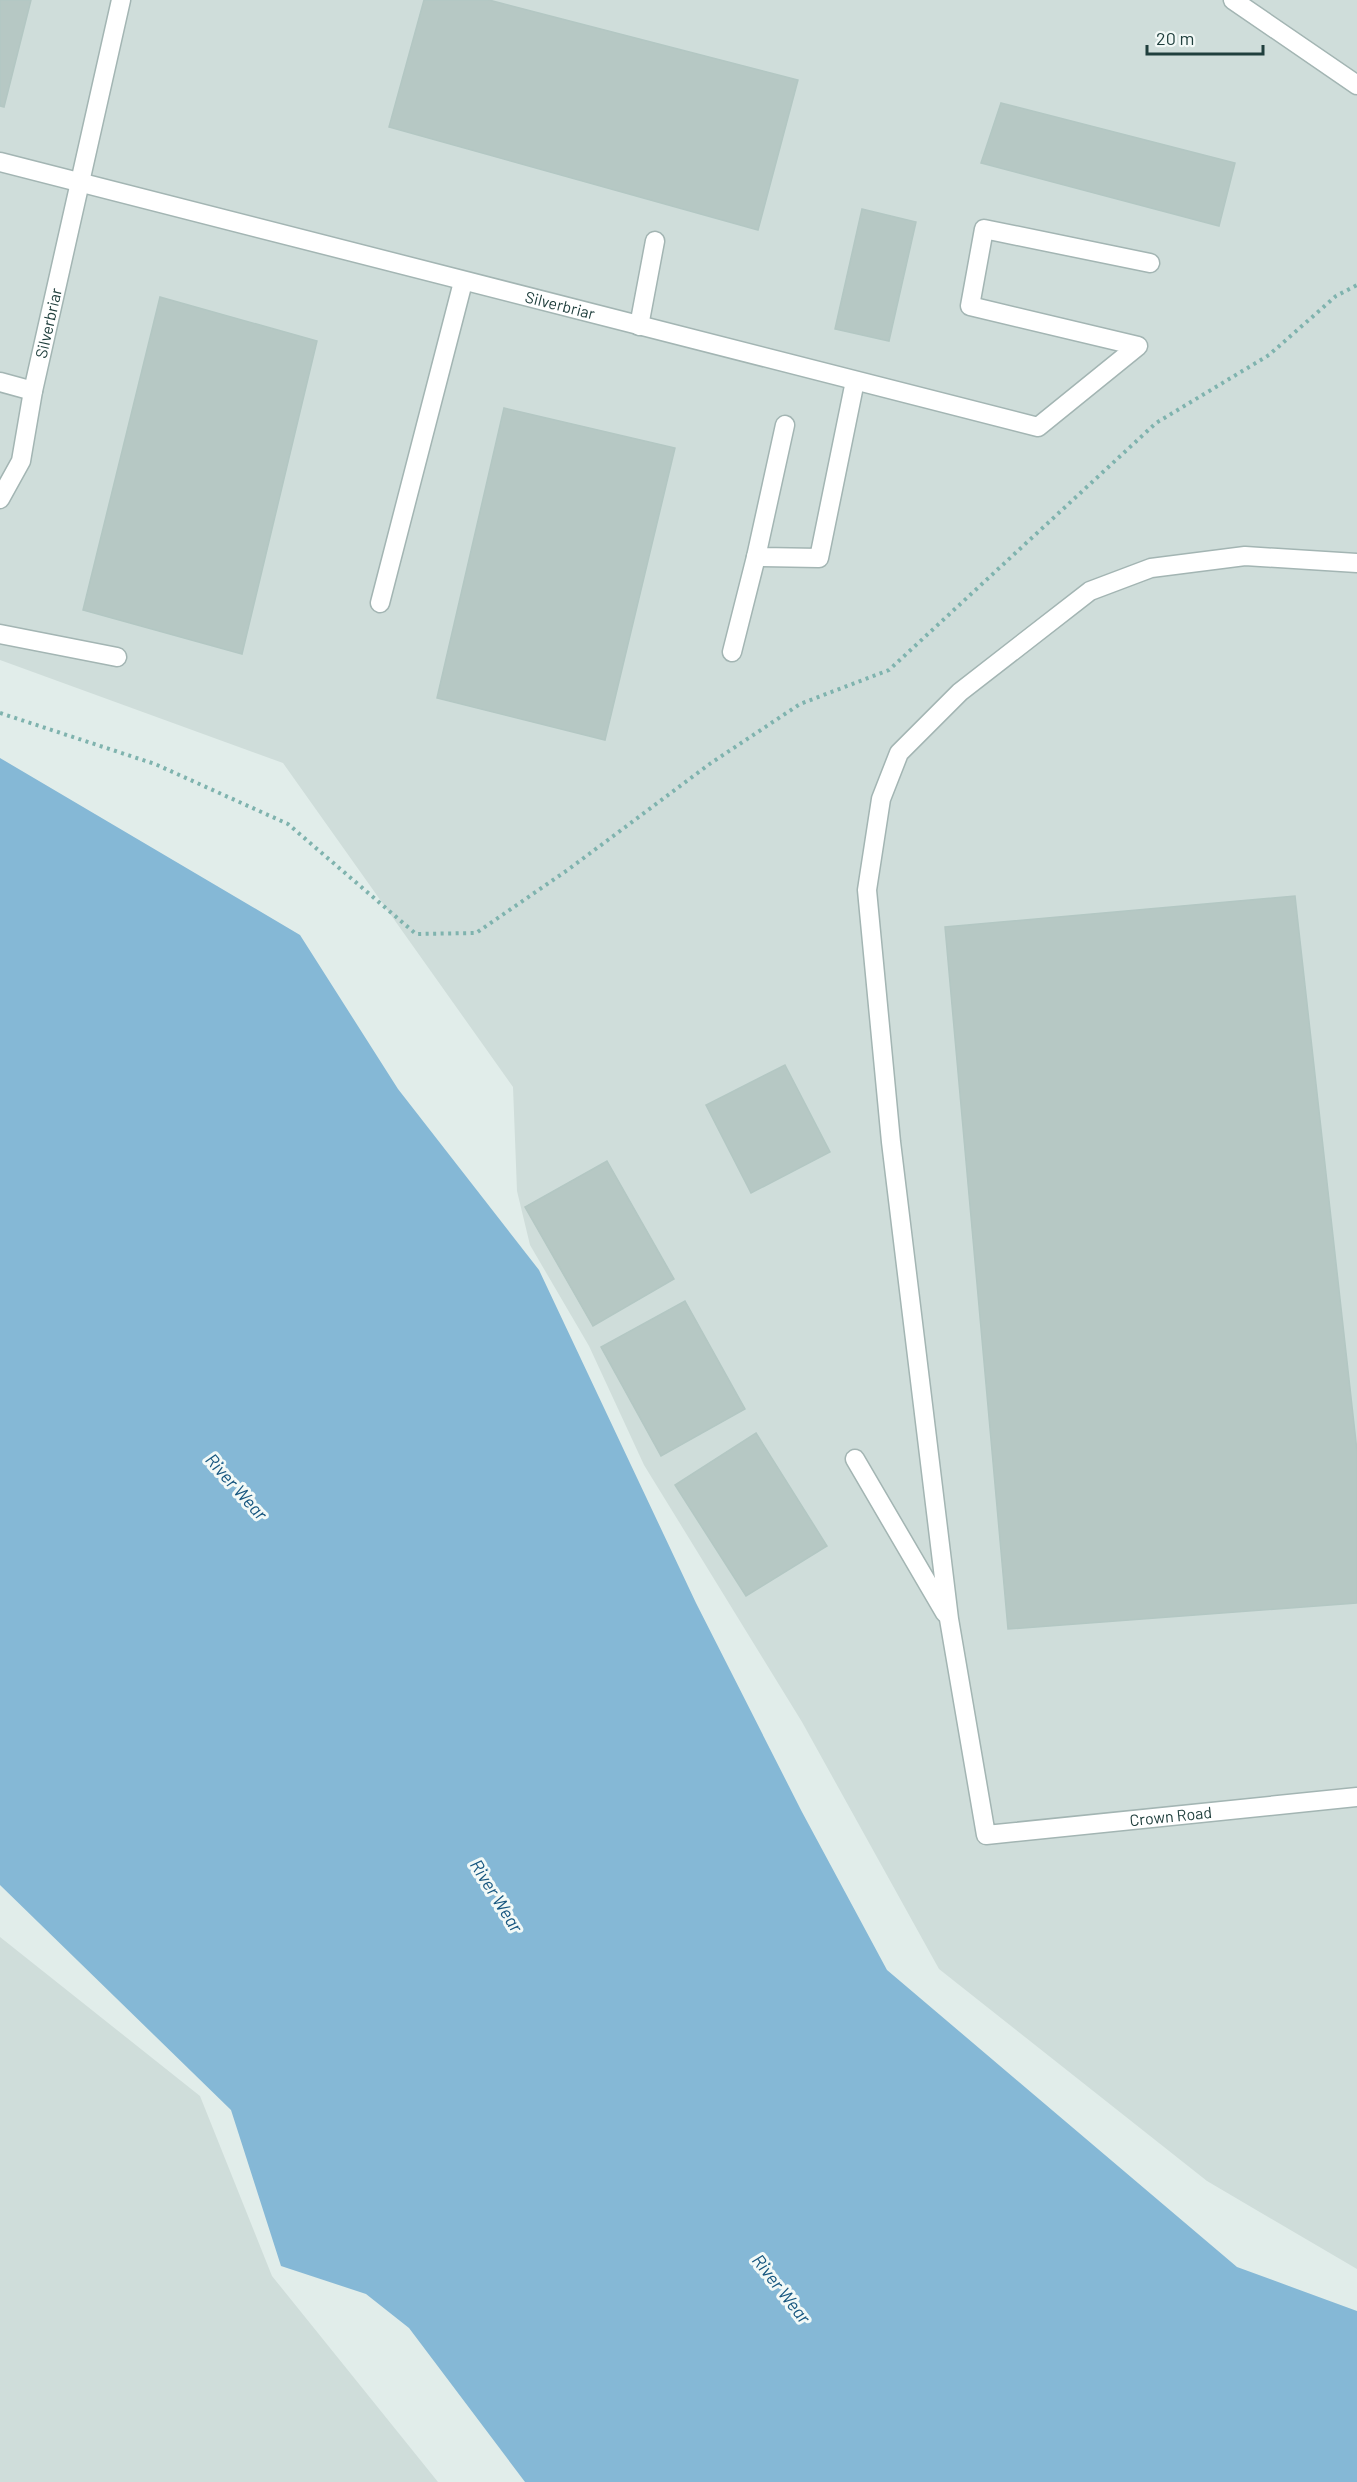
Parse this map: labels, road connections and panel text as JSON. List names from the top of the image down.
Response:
{
  "streets": {
    "street": ["Silverbriar", "Crown Road"]
  },
  "water": ["River Wear"],
  "scale_bar": "20 m"
}
